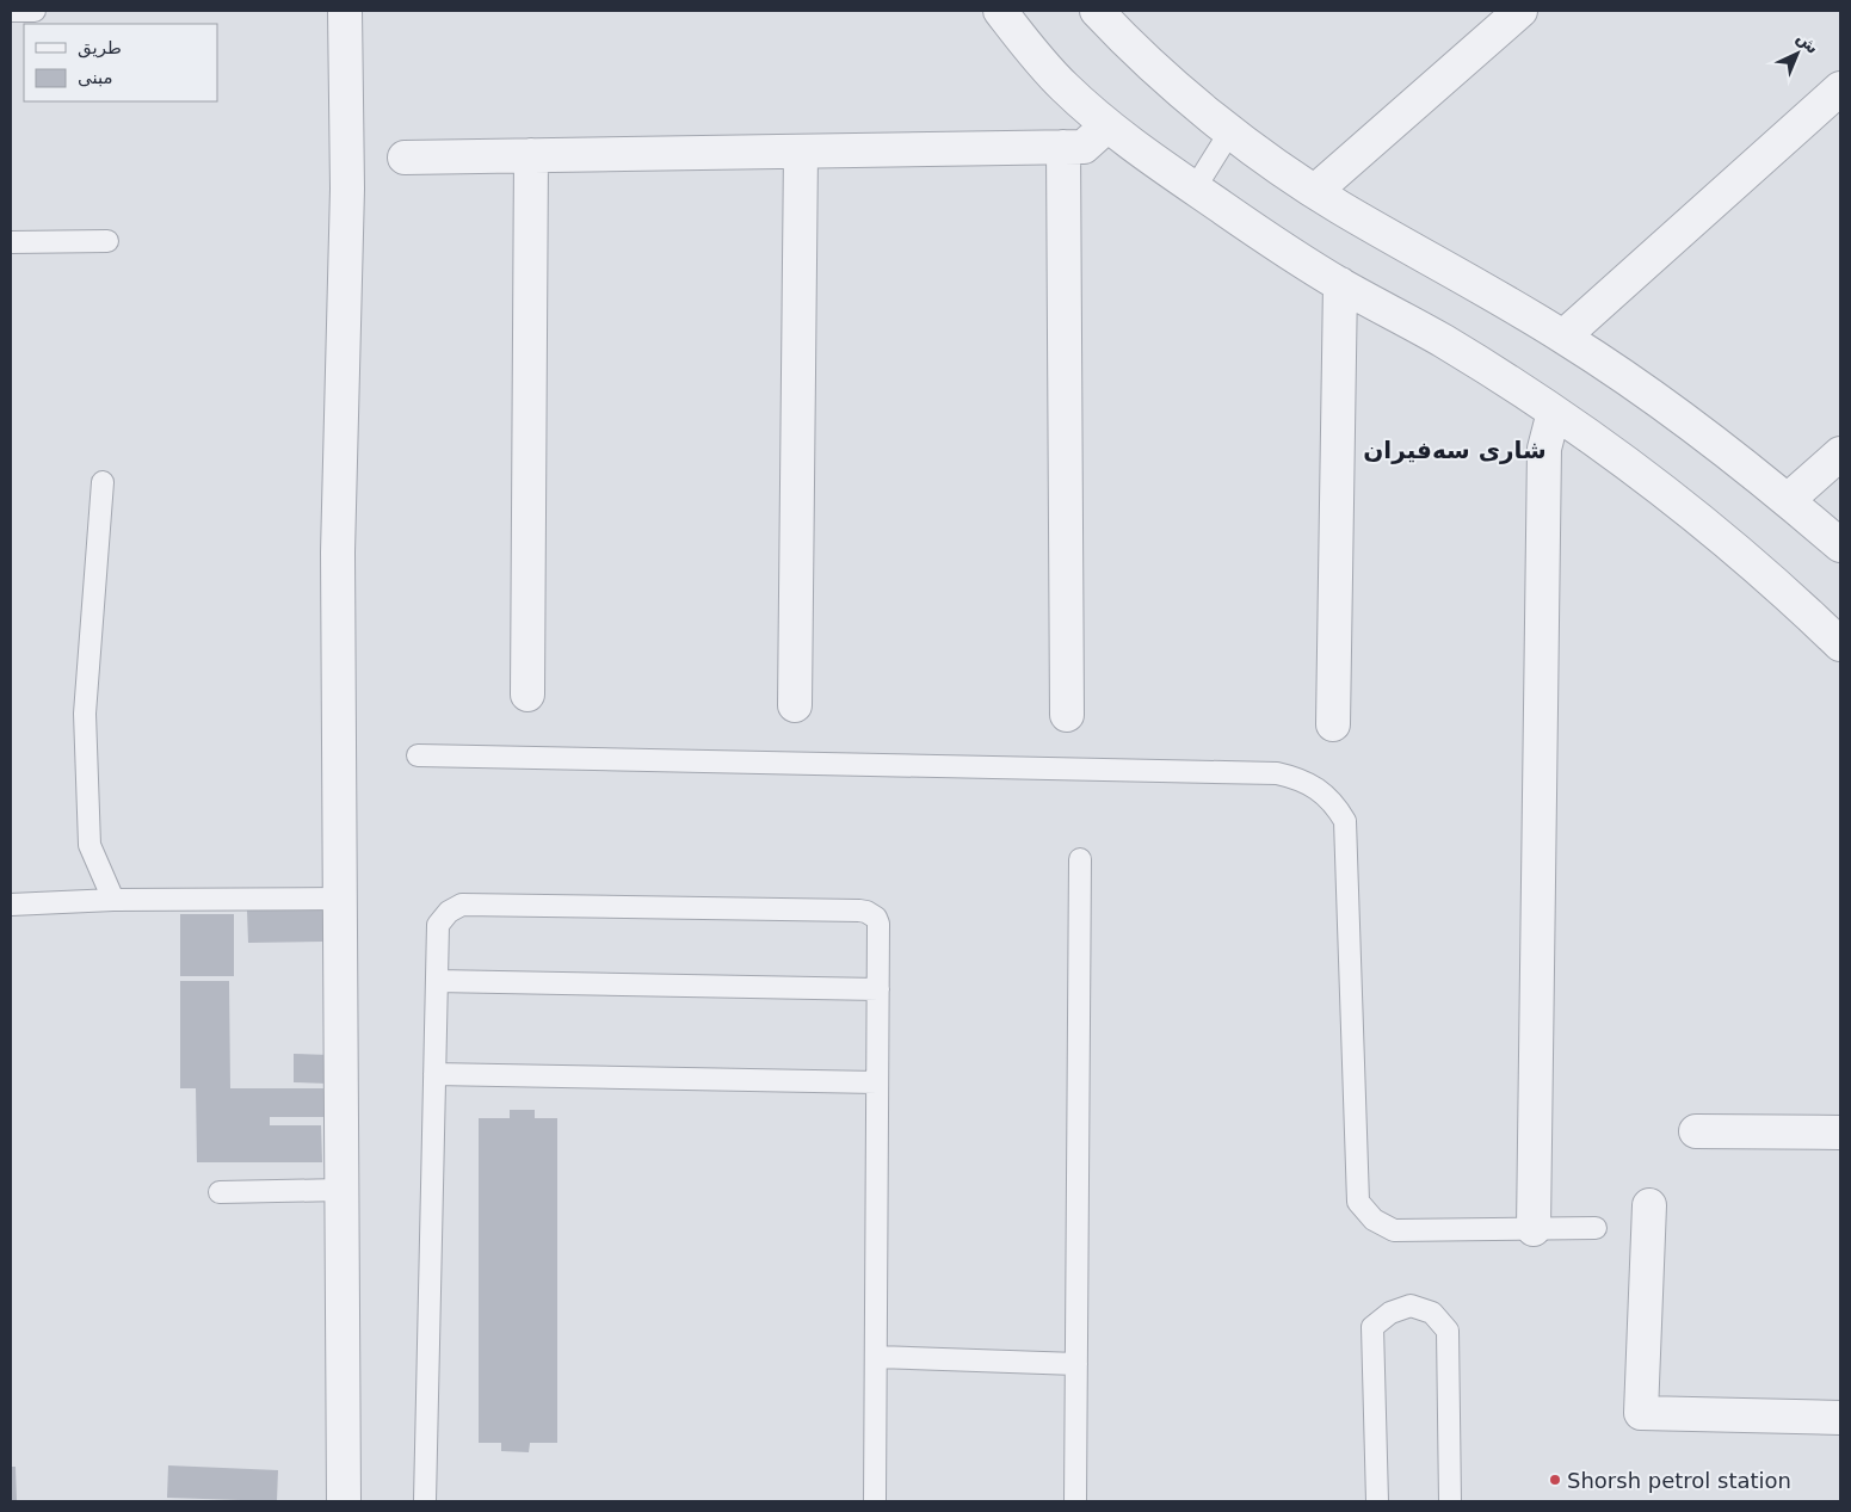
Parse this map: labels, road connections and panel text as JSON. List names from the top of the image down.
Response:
{
  "districts": ["شاری سەفیران"],
  "places": ["Shorsh petrol station"],
  "legend": ["طريق", "مبنى"],
  "north": "top right"
}
